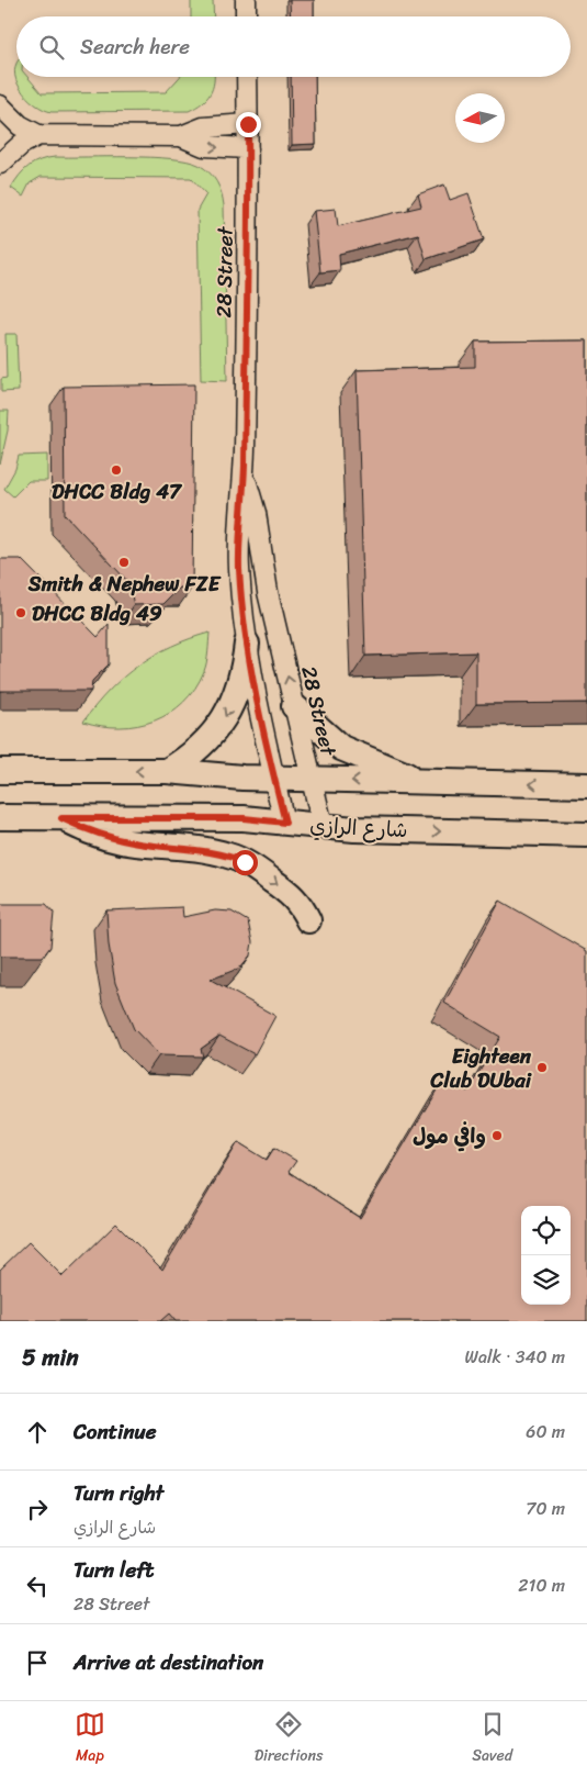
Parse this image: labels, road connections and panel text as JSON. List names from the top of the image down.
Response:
{
  "streets": {
    "street": ["28 Street", "شارع الرازي"]
  },
  "crossings": [
    ["28 Street", "شارع الرازي"]
  ],
  "places": [
    "DHCC Bldg 47",
    "Smith & Nephew FZE",
    "DHCC Bldg 49",
    "Eighteen Club DUbai",
    "وافي مول"
  ],
  "north": "left",
  "page": {
    "search": "Search here",
    "heading": ["5 min", "Walk · 340 m"],
    "list": [
      ["Continue", "60 m"],
      ["Turn right", "شارع الرازي", "70 m"],
      ["Turn left", "28 Street", "210 m"],
      "Arrive at destination"
    ],
    "nav": ["Map", "Directions", "Saved"]
  }
}
